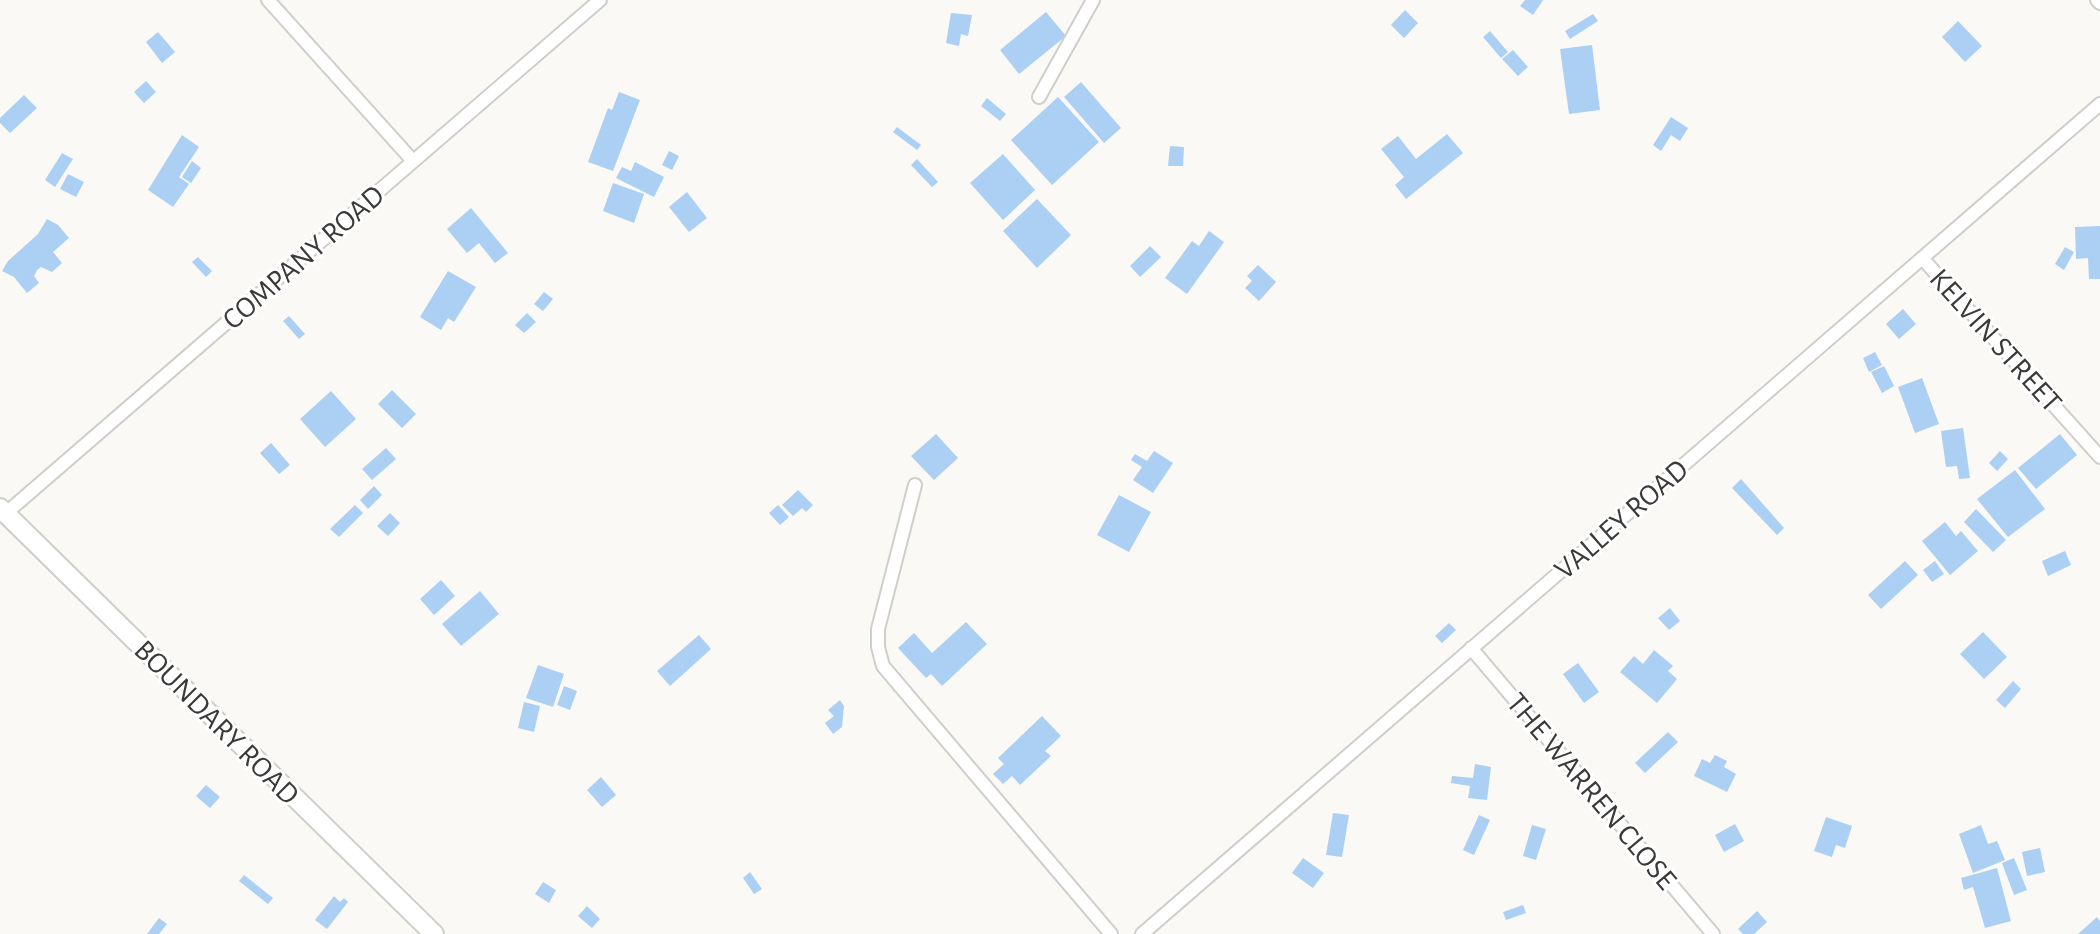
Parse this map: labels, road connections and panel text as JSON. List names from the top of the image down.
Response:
{
  "streets": {
    "main road": ["BOUNDARY ROAD"],
    "street": [
      "COMPANY ROAD",
      "KELVIN STREET",
      "VALLEY ROAD",
      "THE WARREN CLOSE"
    ]
  },
  "crossings": [
    ["COMPANY ROAD", "BOUNDARY ROAD"],
    ["KELVIN STREET", "VALLEY ROAD"],
    ["VALLEY ROAD", "THE WARREN CLOSE"]
  ]
}
